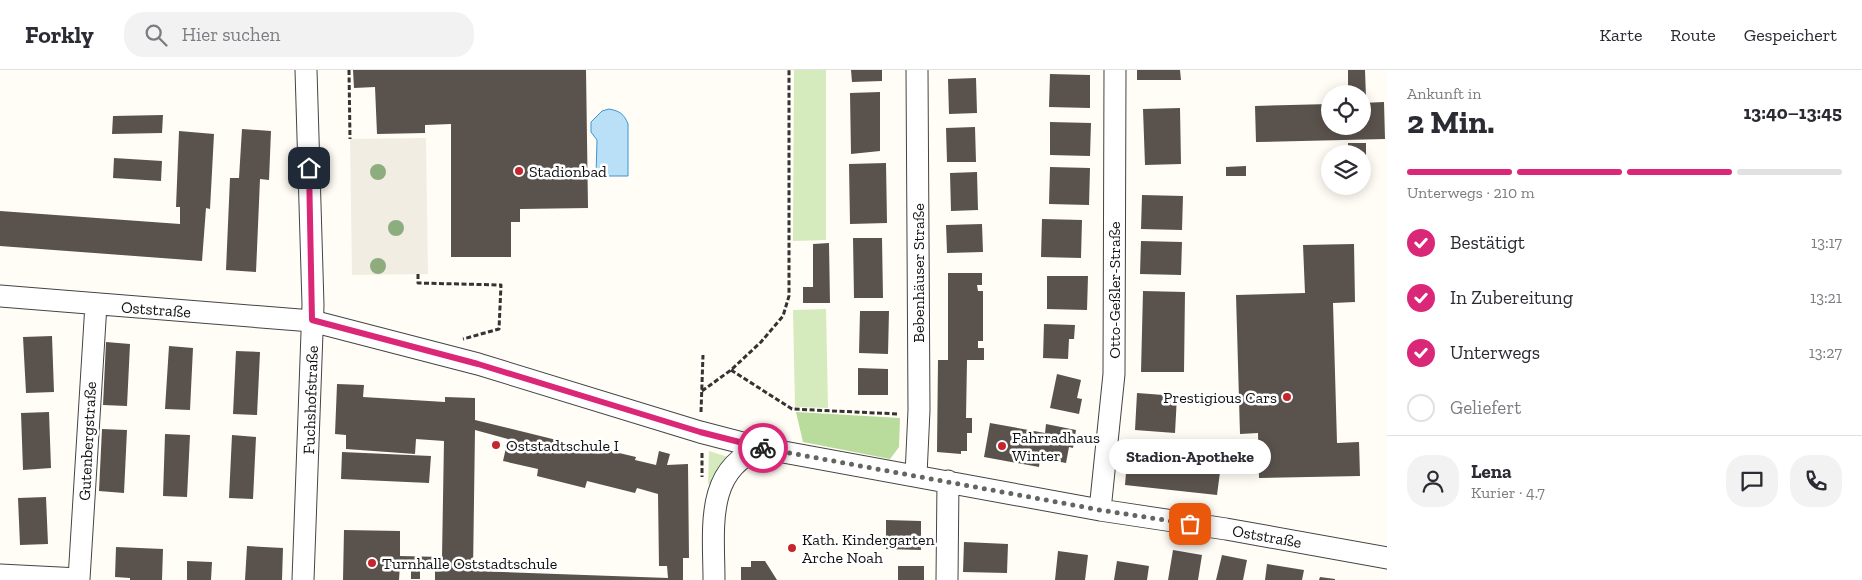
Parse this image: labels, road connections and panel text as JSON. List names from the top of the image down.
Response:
{
  "streets": {
    "street": [
      "Bebenhäuser Straße",
      "Otto-Geßler-Straße",
      "Oststraße",
      "Fuchshofstraße",
      "Gutenbergstraße"
    ]
  },
  "crossings": [
    ["Bebenhäuser Straße", "Oststraße"],
    ["Otto-Geßler-Straße", "Oststraße"],
    ["Oststraße", "Fuchshofstraße"],
    ["Oststraße", "Gutenbergstraße"]
  ],
  "places": [
    "Stadionbad",
    "Prestigious Cars",
    "Oststadtschule I",
    "Fahrradhaus Winter",
    "Stadion-Apotheke",
    "Kath. Kindergarten Arche Noah",
    "Turnhalle Oststadtschule"
  ],
  "page": {
    "header": "Forkly",
    "search": "Hier suchen",
    "nav": ["Karte", "Route", "Gespeichert"],
    "heading": ["2 Min.", "Ankunft in", "13:40–13:45"],
    "panel": ["Lena", "Kurier · 4.7"],
    "bar": "Unterwegs · 210 m",
    "list": [
      ["Bestätigt", "13:17"],
      ["In Zubereitung", "13:21"],
      ["Unterwegs", "13:27"],
      "Geliefert"
    ],
    "bubble": "Stadion-Apotheke"
  }
}
